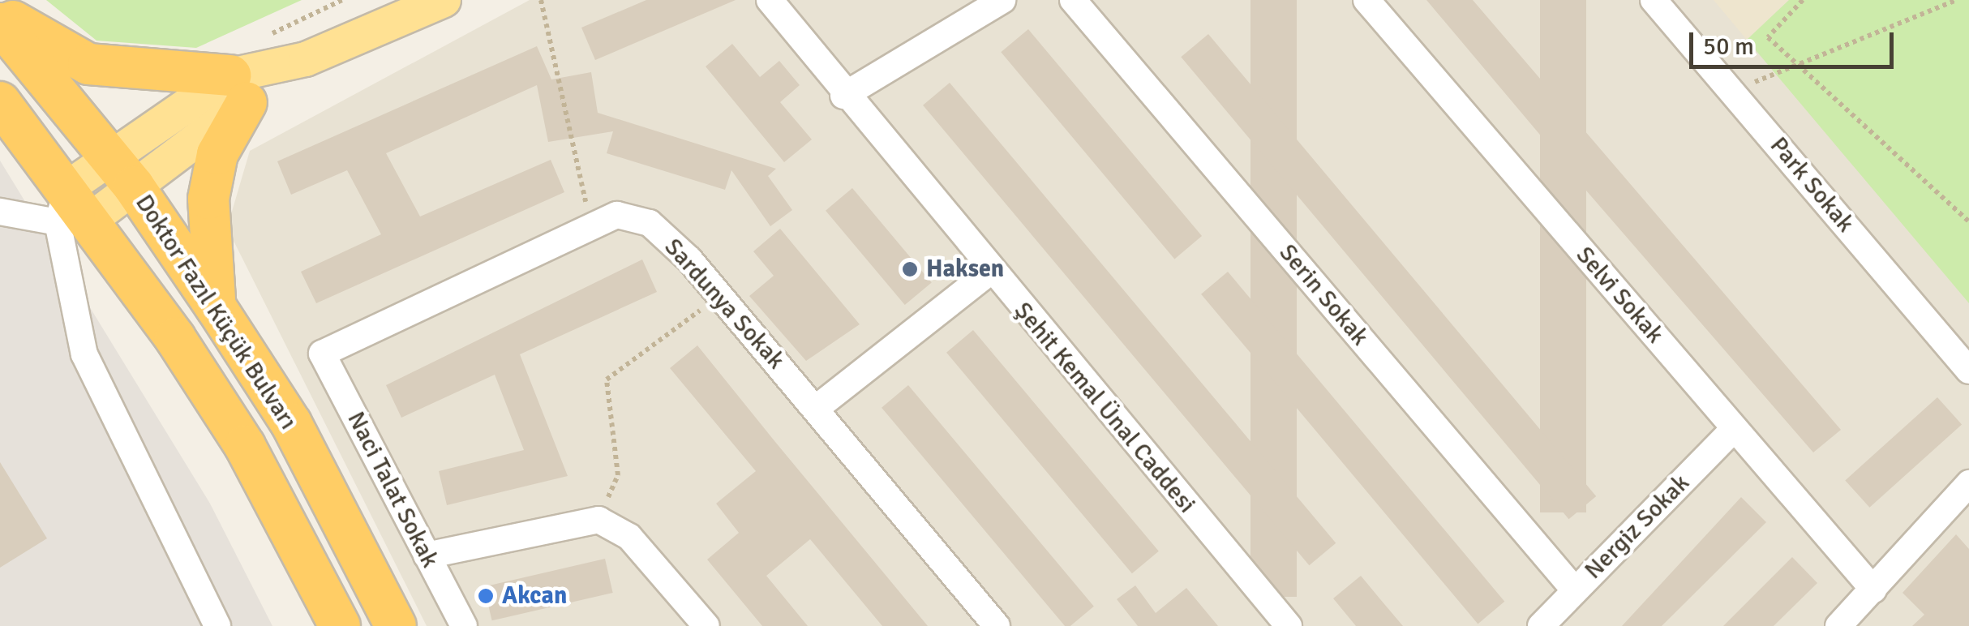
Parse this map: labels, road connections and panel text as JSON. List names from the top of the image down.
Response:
{
  "streets": {
    "highway": ["Doktor Fazıl Küçük Bulvarı"],
    "street": [
      "Park Sokak",
      "Serin Sokak",
      "Selvi Sokak",
      "Sardunya Sokak",
      "Şehit Kemal Ünal Caddesi",
      "Naci Talat Sokak",
      "Nergiz Sokak"
    ]
  },
  "crossings": [
    ["Serin Sokak", "Nergiz Sokak"],
    ["Selvi Sokak", "Nergiz Sokak"],
    ["Sardunya Sokak", "Naci Talat Sokak"]
  ],
  "places": ["Haksen", "Akcan"],
  "scale_bar": "50 m"
}
